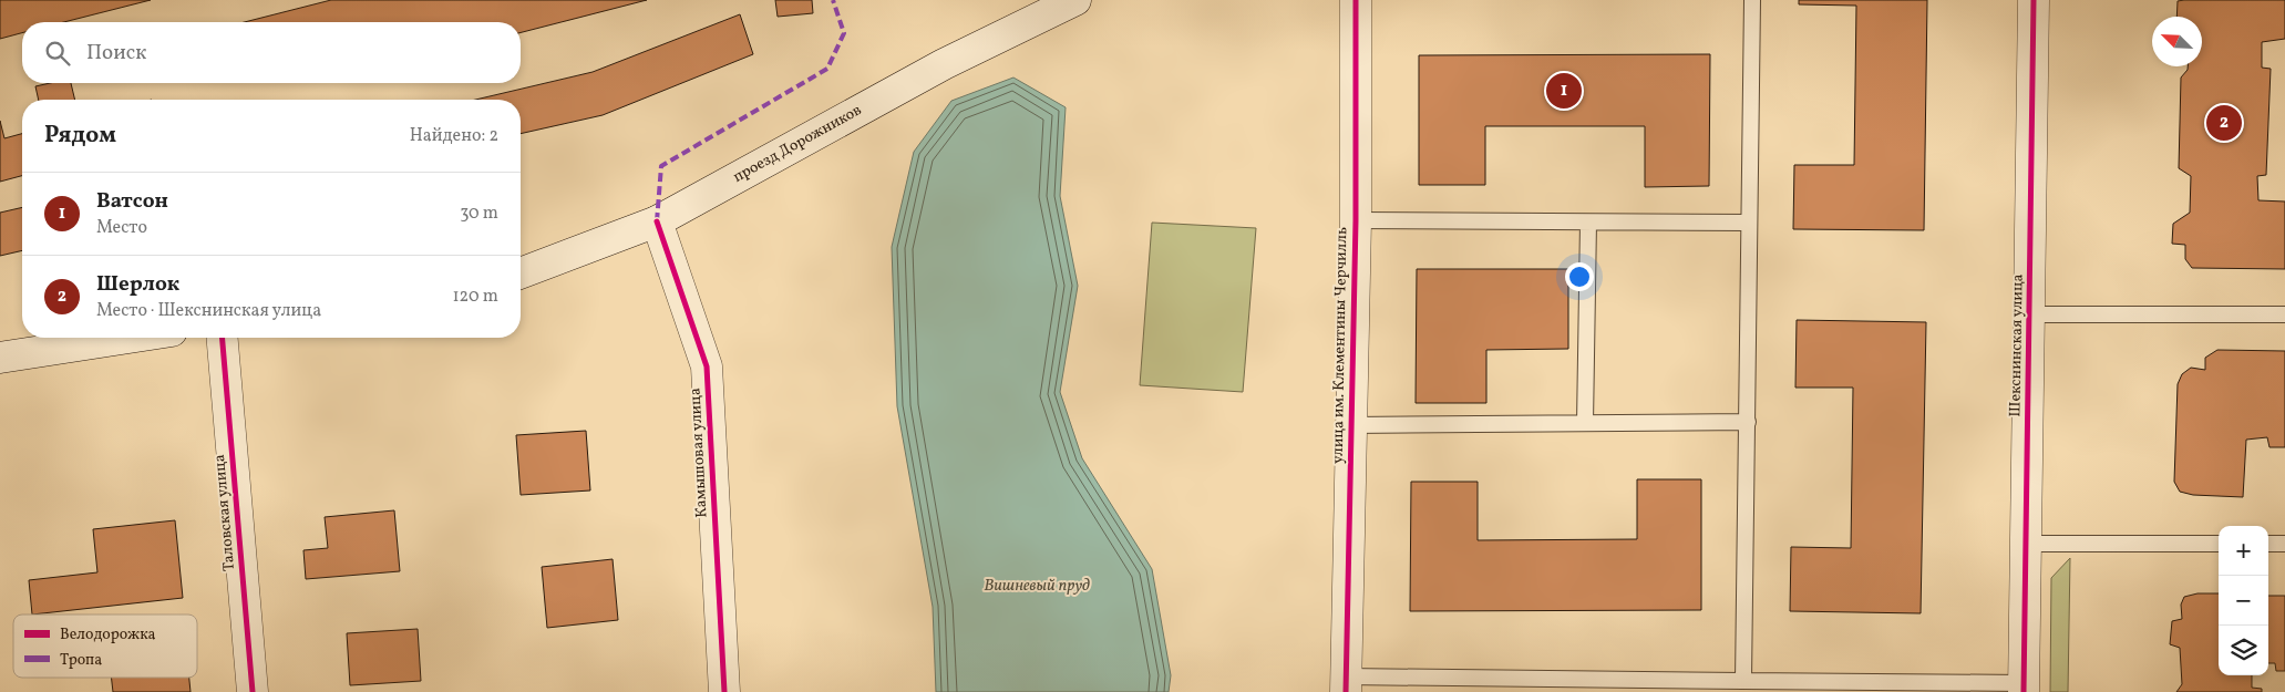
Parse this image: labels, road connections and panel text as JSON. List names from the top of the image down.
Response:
{
  "streets": {
    "street": [
      "проезд Дорожников",
      "улица им. Клементины Черчилль",
      "Шекснинская улица",
      "Камышовая улица",
      "Таловская улица"
    ]
  },
  "crossings": [
    ["проезд Дорожников", "Камышовая улица"]
  ],
  "water": ["Вишневый пруд"],
  "legend": ["Велодорожка", "Тропа"],
  "north": "top left",
  "page": {
    "search": "Поиск",
    "pins": ["1", "2"],
    "heading": ["Рядом", "Найдено: 2"],
    "list": [
      {
        "mark": "1",
        "name": "Ватсон",
        "note": "Место",
        "value": "30 m"
      },
      {
        "mark": "2",
        "name": "Шерлок",
        "note": "Место · Шекснинская улица",
        "value": "120 m"
      }
    ],
    "map_buttons": ["+", "−"]
  }
}
